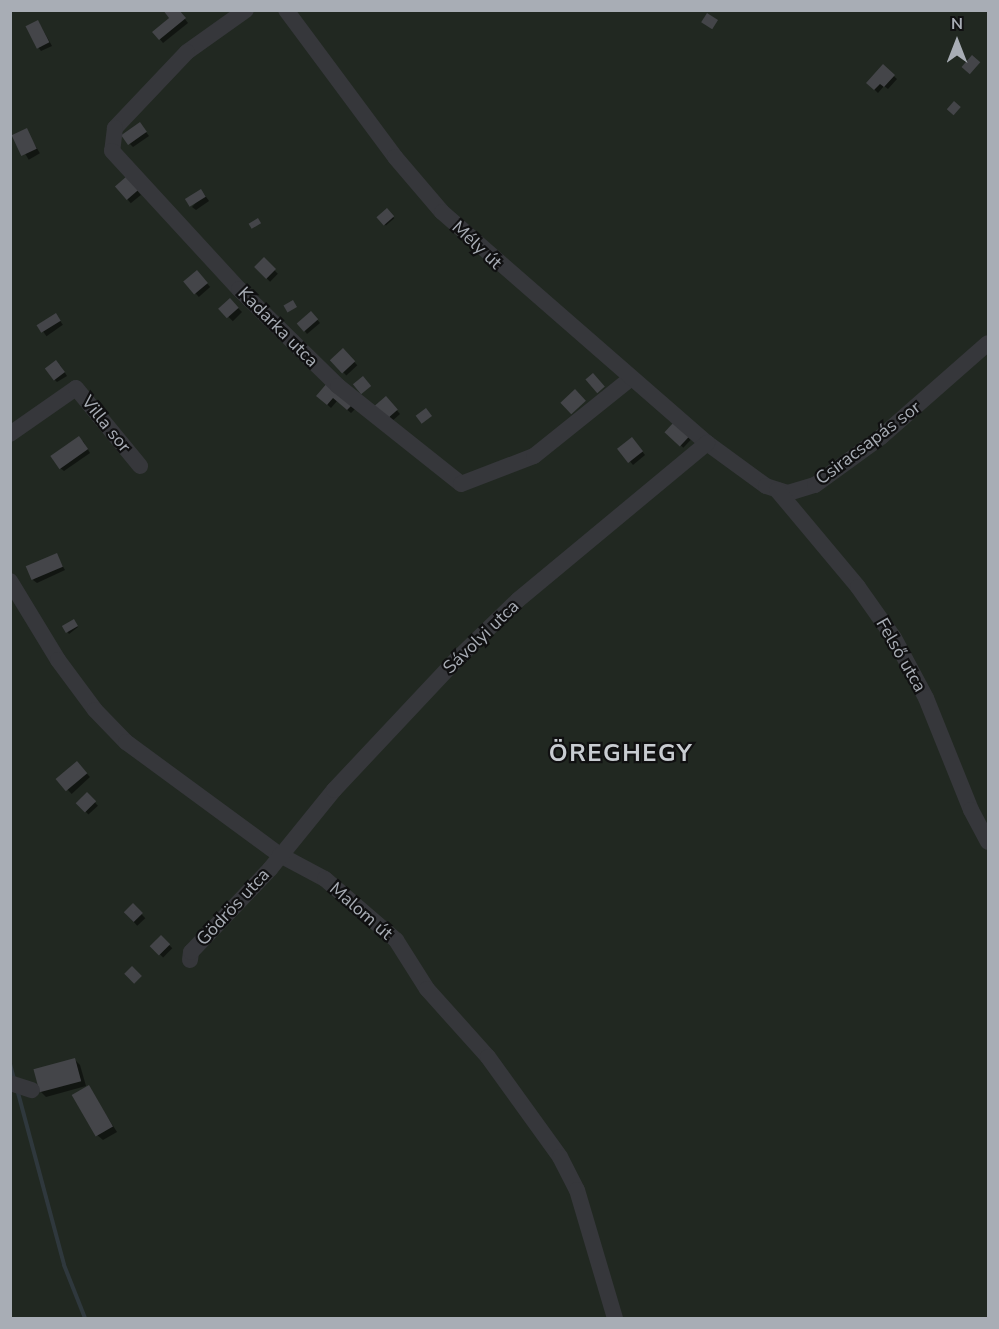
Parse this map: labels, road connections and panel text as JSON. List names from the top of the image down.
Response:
{
  "streets": {
    "street": [
      "Mély út",
      "Kadarka utca",
      "Villa sor",
      "Csiracsapás sor",
      "Sávolyi utca",
      "Felső utca",
      "Gödrös utca",
      "Malom út"
    ]
  },
  "crossings": [
    ["Mély út", "Kadarka utca"],
    ["Mély út", "Sávolyi utca"],
    ["Csiracsapás sor", "Felső utca"],
    ["Sávolyi utca", "Gödrös utca"],
    ["Sávolyi utca", "Malom út"],
    ["Gödrös utca", "Malom út"]
  ],
  "districts": ["ÖREGHEGY"],
  "north": "top"
}
